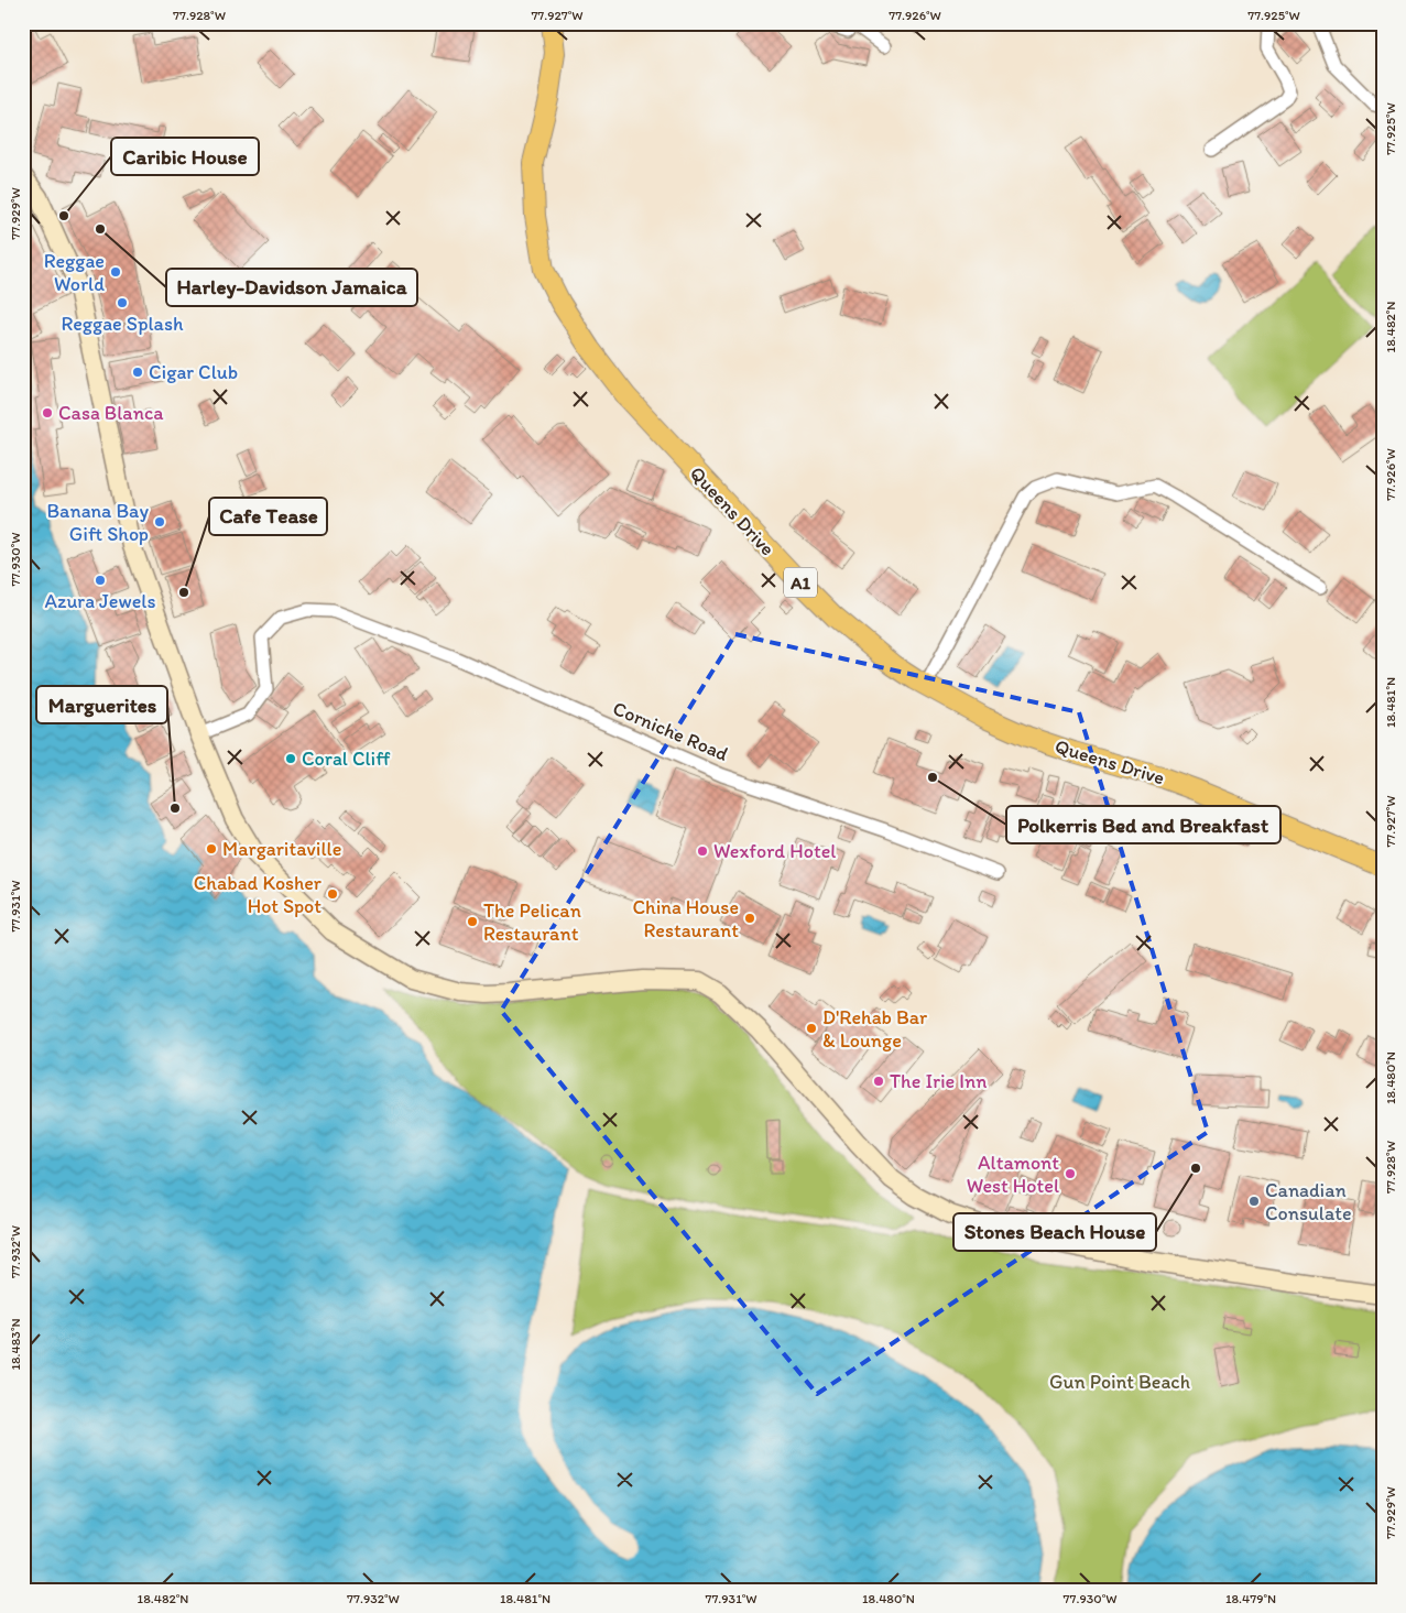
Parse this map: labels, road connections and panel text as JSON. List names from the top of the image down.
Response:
{
  "streets": {
    "main road": ["Queens Drive", "A1"],
    "street": ["Corniche Road"]
  },
  "parks": ["Gun Point Beach"],
  "places": [
    "Caribic House",
    "Harley-Davidson Jamaica",
    "Reggae World",
    "Reggae Splash",
    "Cigar Club",
    "Casa Blanca",
    "Banana Bay Gift Shop",
    "Azura Jewels",
    "Cafe Tease",
    "Coral Cliff",
    "Polkerris Bed and Breakfast",
    "Marguerites",
    "Margaritaville",
    "Wexford Hotel",
    "Chabad Kosher Hot Spot",
    "China House Restaurant",
    "The Pelican Restaurant",
    "D'Rehab Bar & Lounge",
    "The Irie Inn",
    "Stones Beach House",
    "Altamont West Hotel",
    "Canadian Consulate"
  ],
  "coordinates": [
    "77.928°W",
    "77.927°W",
    "77.926°W",
    "77.925°W",
    "77.929°W",
    "18.482°N",
    "77.930°W",
    "18.481°N",
    "77.931°W",
    "18.480°N",
    "77.932°W",
    "18.483°N",
    "18.479°N"
  ]
}
